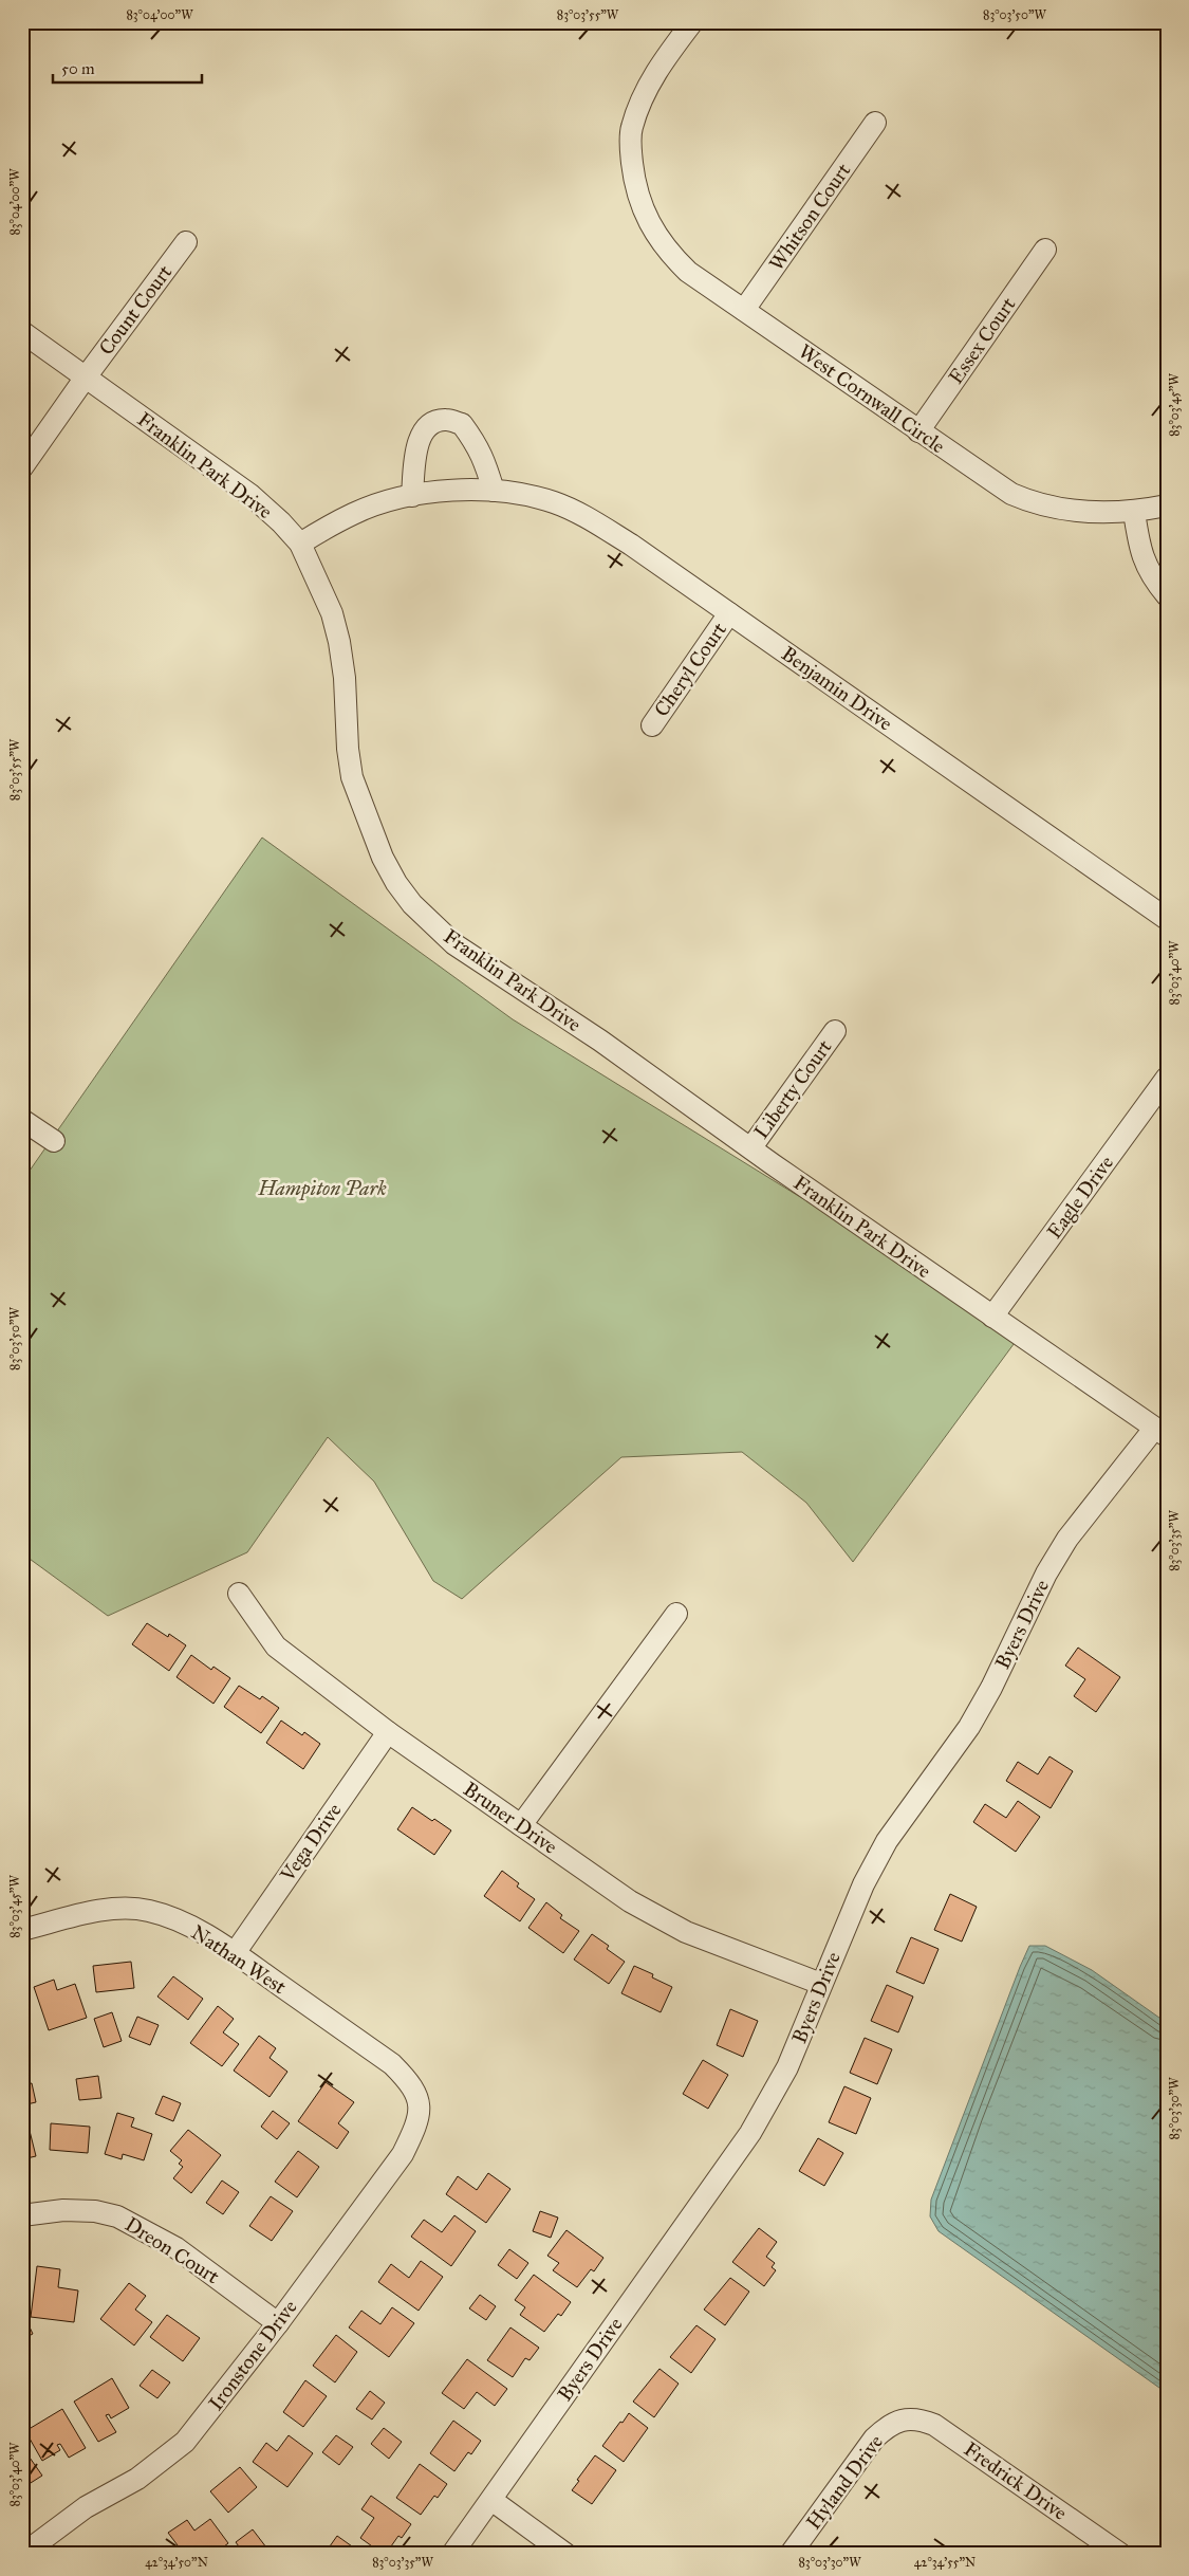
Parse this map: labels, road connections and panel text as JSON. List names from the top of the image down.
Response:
{
  "streets": {
    "street": [
      "Whitson Court",
      "Count Court",
      "Essex Court",
      "West Cornwall Circle",
      "Franklin Park Drive",
      "Cheryl Court",
      "Benjamin Drive",
      "Liberty Court",
      "Eagle Drive",
      "Byers Drive",
      "Bruner Drive",
      "Vega Drive",
      "Nathan West",
      "Dreon Court",
      "Ironstone Drive",
      "Fredrick Drive",
      "Hyland Drive"
    ]
  },
  "crossings": [
    ["Whitson Court", "West Cornwall Circle"],
    ["Count Court", "Franklin Park Drive"],
    ["Essex Court", "West Cornwall Circle"],
    ["Franklin Park Drive", "Benjamin Drive"],
    ["Franklin Park Drive", "Liberty Court"],
    ["Franklin Park Drive", "Eagle Drive"],
    ["Franklin Park Drive", "Byers Drive"],
    ["Cheryl Court", "Benjamin Drive"],
    ["Byers Drive", "Bruner Drive"],
    ["Bruner Drive", "Vega Drive"],
    ["Vega Drive", "Nathan West"],
    ["Nathan West", "Ironstone Drive"],
    ["Dreon Court", "Ironstone Drive"],
    ["Fredrick Drive", "Hyland Drive"]
  ],
  "parks": ["Hampiton Park"],
  "scale_bar": "50 m",
  "coordinates": [
    "83°04'00\"W",
    "83°03'55\"W",
    "83°03'50\"W",
    "83°03'45\"W",
    "83°03'40\"W",
    "83°03'35\"W",
    "83°03'30\"W",
    "42°34'50\"N",
    "42°34'55\"N"
  ]
}
